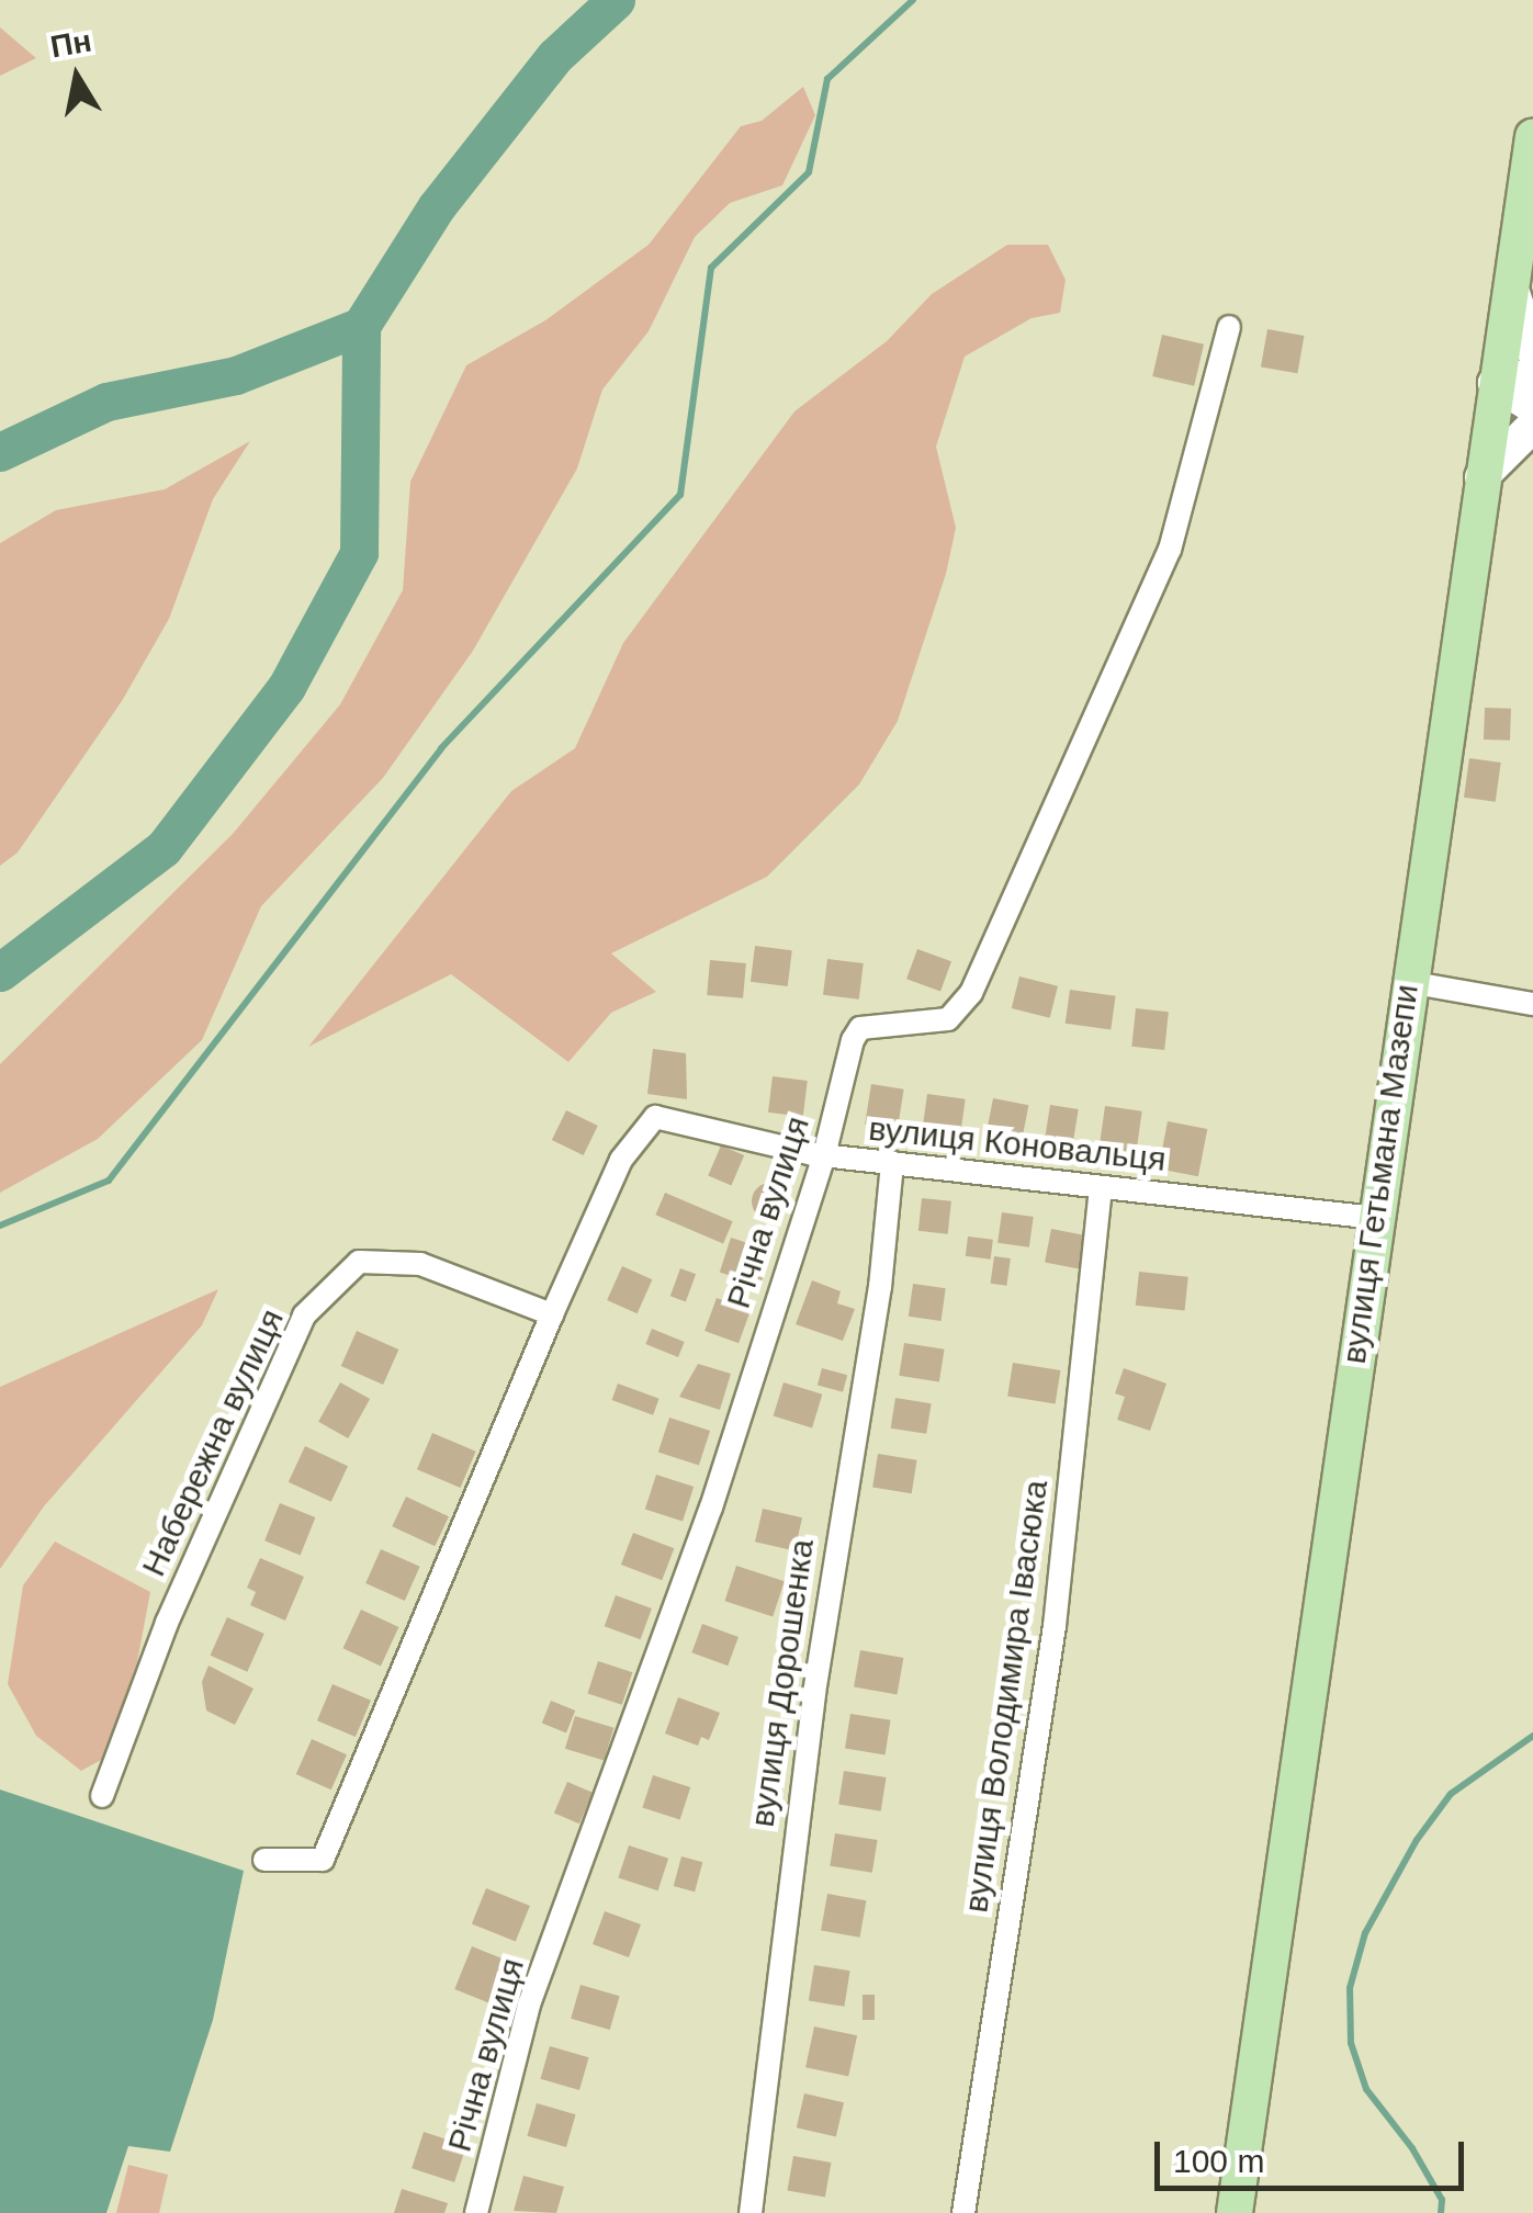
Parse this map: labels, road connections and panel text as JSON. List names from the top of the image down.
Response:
{
  "streets": {
    "main road": ["вулиця Гетьмана Мазепи"],
    "street": [
      "вулиця Коновальця",
      "Річна вулиця",
      "Набережна вулиця",
      "вулиця Дорошенка",
      "вулиця Володимира Івасюка"
    ]
  },
  "crossings": [
    ["вулиця Коновальця", "вулиця Гетьмана Мазепи"],
    ["вулиця Коновальця", "Річна вулиця"],
    ["вулиця Коновальця", "Набережна вулиця"],
    ["вулиця Коновальця", "вулиця Дорошенка"],
    ["вулиця Коновальця", "вулиця Володимира Івасюка"]
  ],
  "scale_bar": "100 m",
  "north": "top"
}
